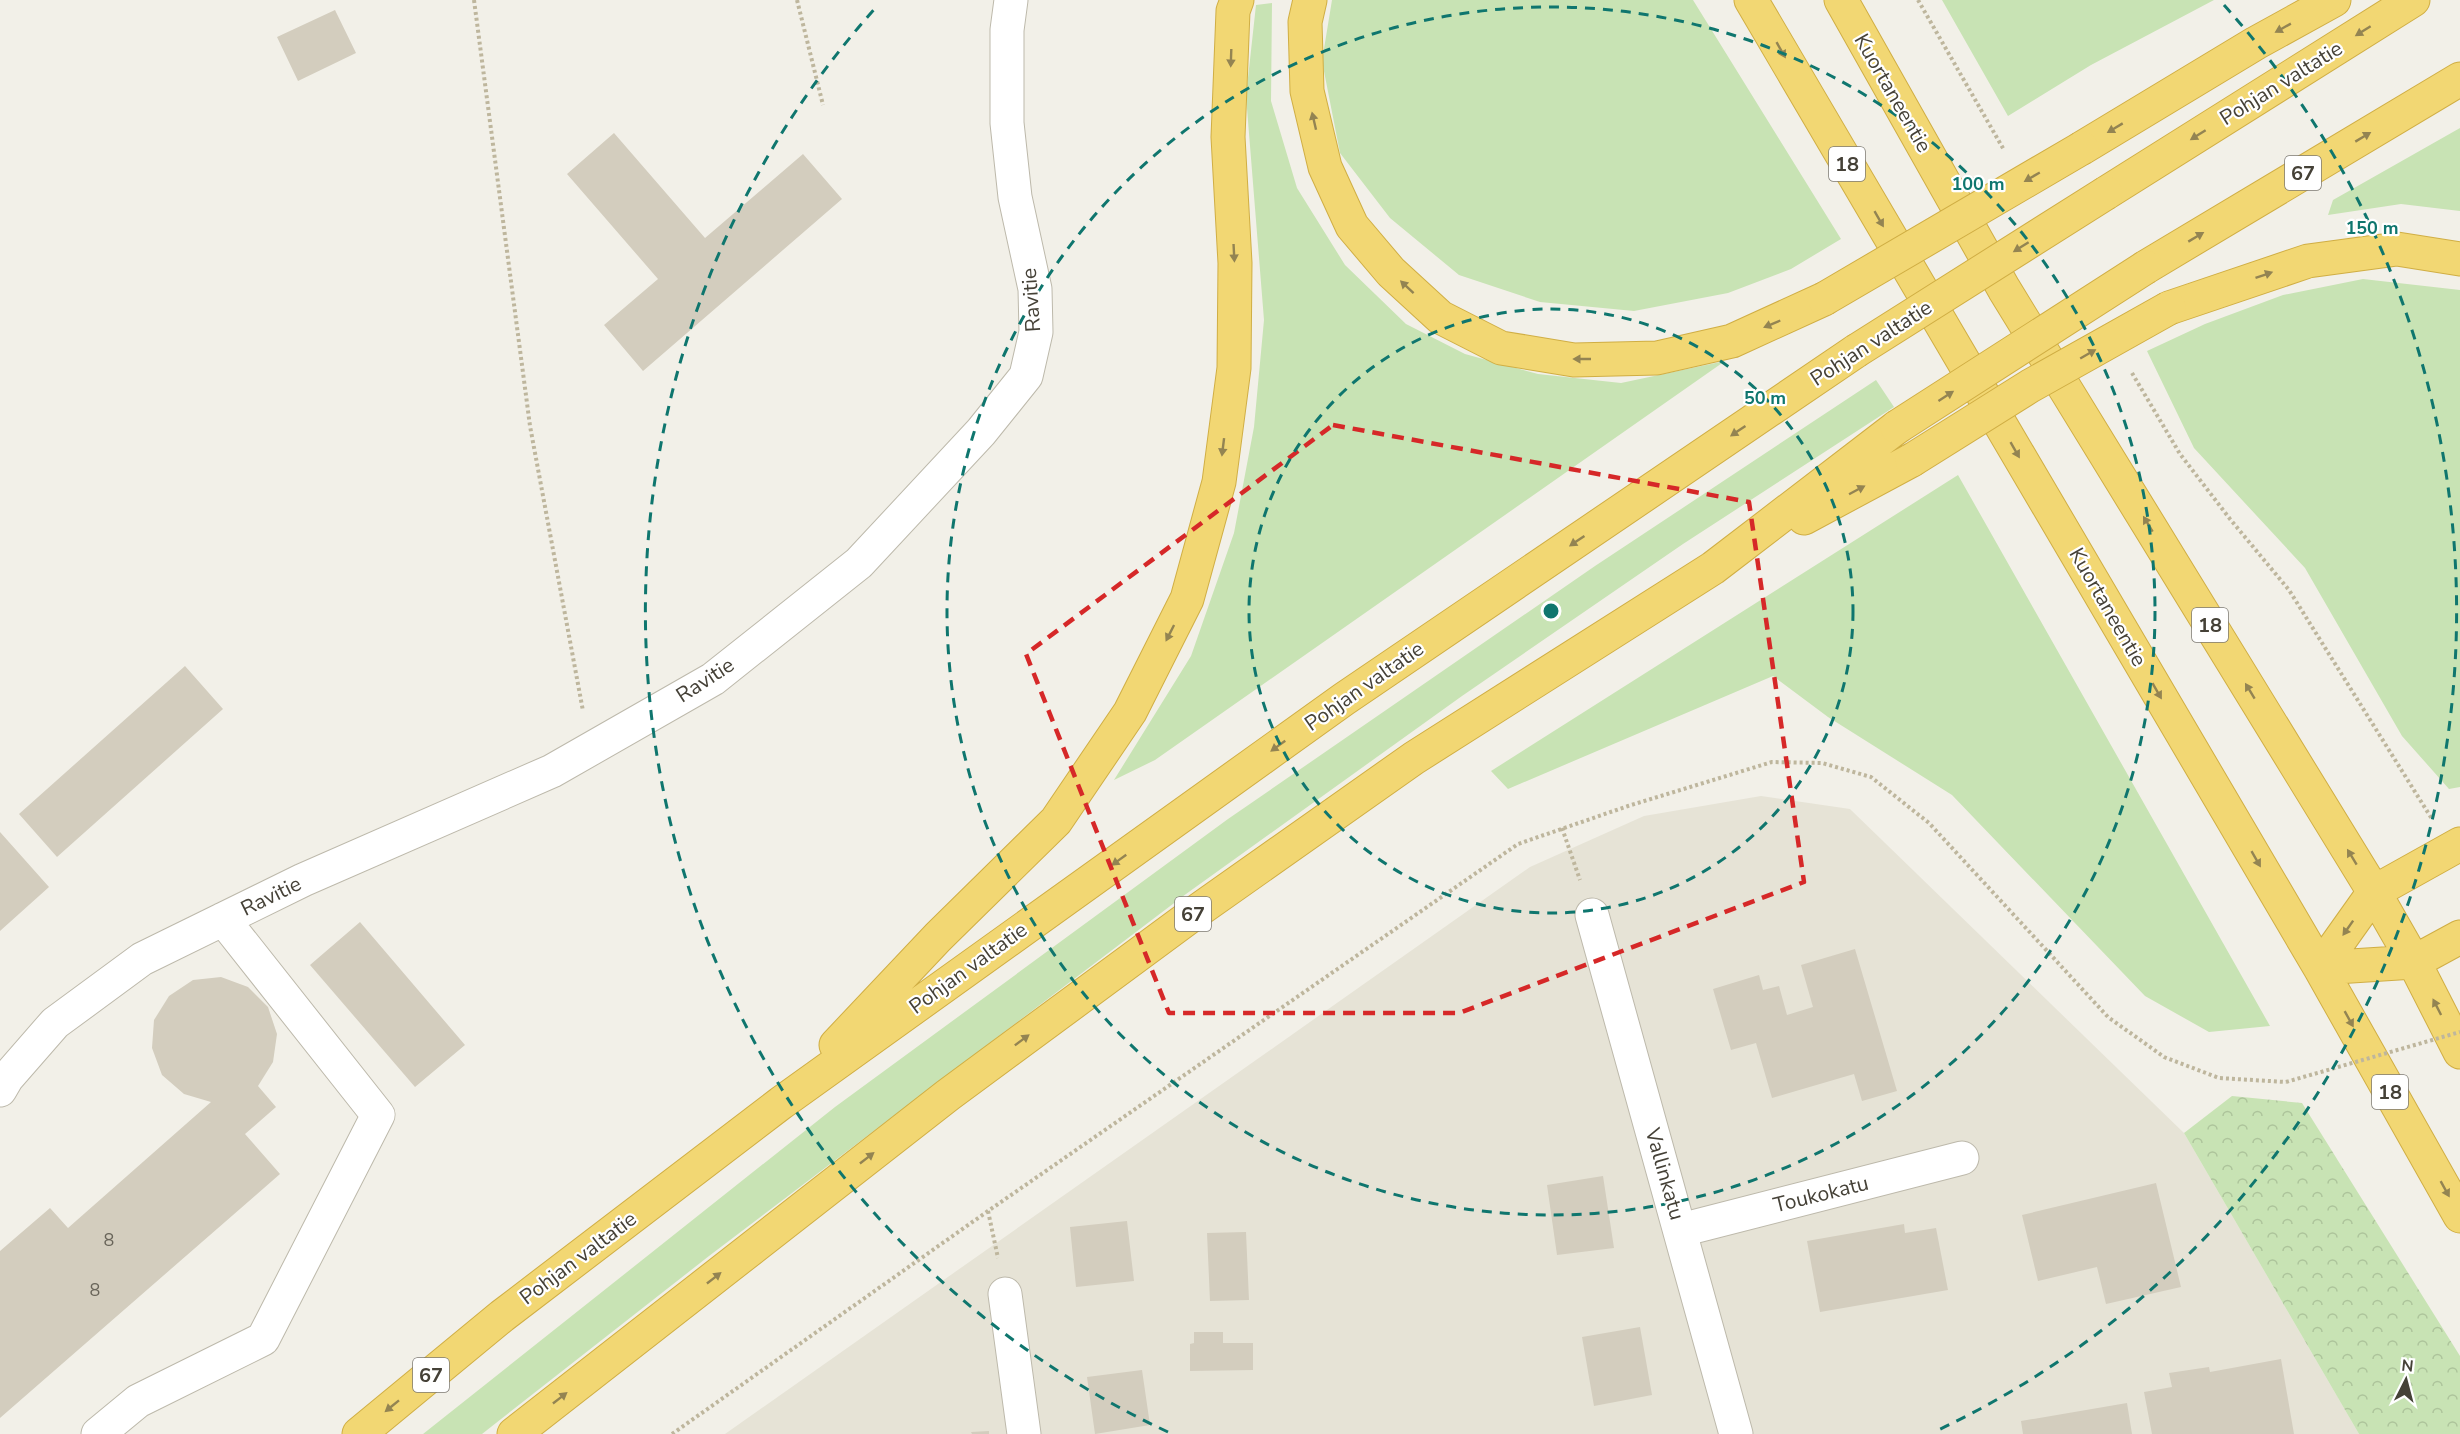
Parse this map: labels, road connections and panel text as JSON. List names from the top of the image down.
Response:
{
  "streets": {
    "highway": [
      "Pohjan valtatie",
      "Kuortaneentie",
      "18",
      "67"
    ],
    "street": ["Ravitie", "Vallinkatu", "Toukokatu"]
  },
  "crossings": [
    ["Vallinkatu", "Toukokatu"]
  ],
  "house_numbers": ["8", "8"],
  "north": "top",
  "rings": ["100 m", "150 m", "50 m"]
}
